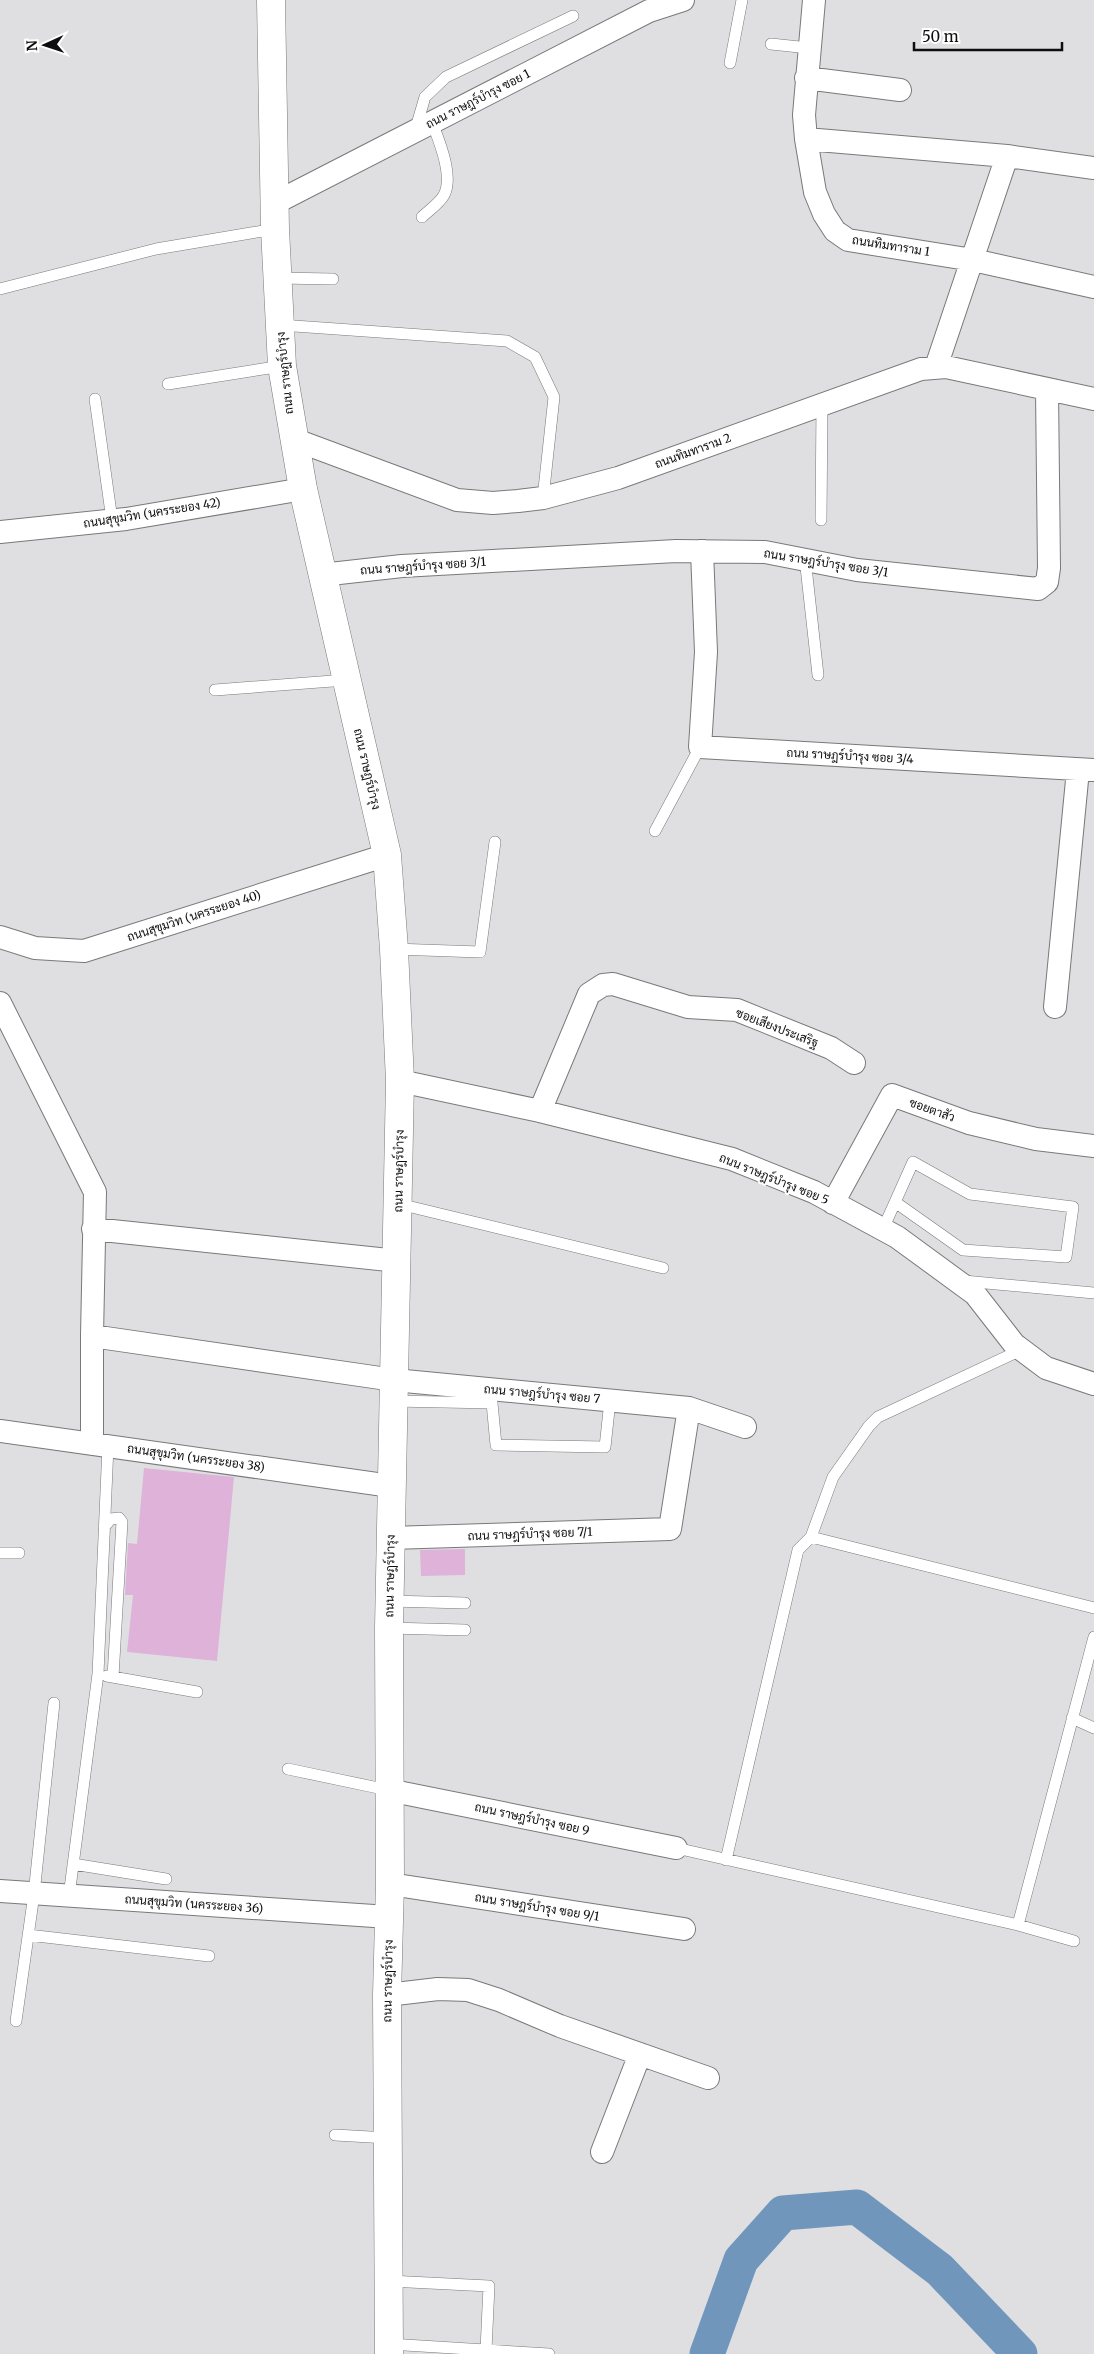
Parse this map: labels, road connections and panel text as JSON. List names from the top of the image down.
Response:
{
  "streets": {
    "street": [
      "ถนน ราษฎร์บำรุง ซอย 1",
      "ถนนทิมทาราม 1",
      "ถนน ราษฎร์บำรุง",
      "ถนนทิมทาราม 2",
      "ถนนสุขุมวิท (นครระยอง 42)",
      "ถนน ราษฎร์บำรุง ซอย 3/1",
      "ถนน ราษฎร์บำรุง ซอย 3/4",
      "ถนนสุขุมวิท (นครระยอง 40)",
      "ซอยเสียงประเสริฐ",
      "ซอยตาสัว",
      "ถนน ราษฎร์บำรุง ซอย 5",
      "ถนน ราษฎร์บำรุง ซอย 7",
      "ถนนสุขุมวิท (นครระยอง 38)",
      "ถนน ราษฎร์บำรุง ซอย 7/1",
      "ถนน ราษฎร์บำรุง ซอย 9",
      "ถนนสุขุมวิท (นครระยอง 36)",
      "ถนน ราษฎร์บำรุง ซอย 9/1"
    ]
  },
  "crossings": [
    ["ถนน ราษฎร์บำรุง ซอย 1", "ถนน ราษฎร์บำรุง"],
    ["ถนน ราษฎร์บำรุง", "ถนนทิมทาราม 2"],
    ["ถนน ราษฎร์บำรุง", "ถนนสุขุมวิท (นครระยอง 42)"],
    ["ถนน ราษฎร์บำรุง", "ถนน ราษฎร์บำรุง ซอย 3/1"],
    ["ถนน ราษฎร์บำรุง", "ถนนสุขุมวิท (นครระยอง 40)"],
    ["ถนน ราษฎร์บำรุง", "ถนน ราษฎร์บำรุง ซอย 5"],
    ["ถนน ราษฎร์บำรุง", "ถนน ราษฎร์บำรุง ซอย 7"],
    ["ถนน ราษฎร์บำรุง", "ถนนสุขุมวิท (นครระยอง 38)"],
    ["ถนน ราษฎร์บำรุง", "ถนน ราษฎร์บำรุง ซอย 7/1"],
    ["ถนน ราษฎร์บำรุง", "ถนน ราษฎร์บำรุง ซอย 9"],
    ["ถนน ราษฎร์บำรุง", "ถนนสุขุมวิท (นครระยอง 36)"],
    ["ถนน ราษฎร์บำรุง", "ถนน ราษฎร์บำรุง ซอย 9/1"],
    ["ถนนทิมทาราม 2", "ถนน ราษฎร์บำรุง ซอย 3/1"],
    ["ซอยเสียงประเสริฐ", "ถนน ราษฎร์บำรุง ซอย 5"],
    ["ซอยตาสัว", "ถนน ราษฎร์บำรุง ซอย 5"],
    ["ถนน ราษฎร์บำรุง ซอย 7", "ถนน ราษฎร์บำรุง ซอย 7/1"]
  ],
  "scale_bar": "50 m",
  "north": "left"
}
